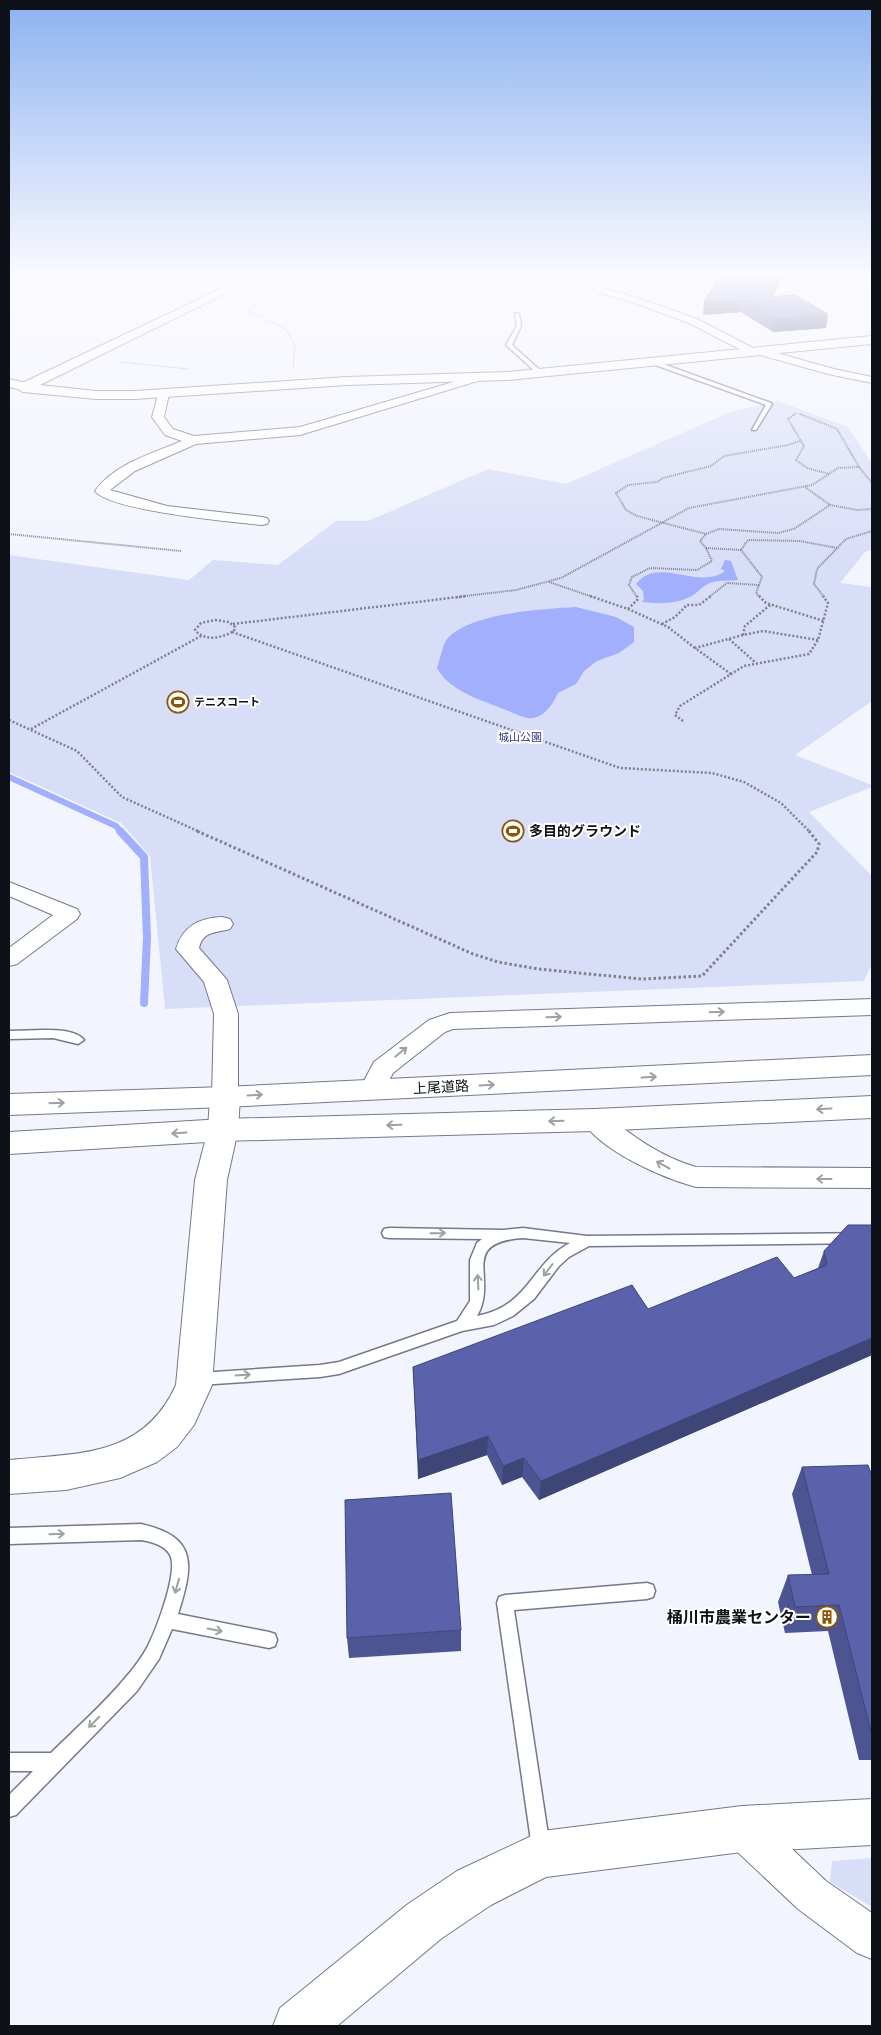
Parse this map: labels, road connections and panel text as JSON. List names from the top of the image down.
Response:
{
  "streets": {
    "main road": ["上尾道路"]
  },
  "parks": ["城山公園"],
  "places": {
    "sports": ["テニスコート", "多目的グラウンド"],
    "building": ["桶川市農業センター"]
  }
}
